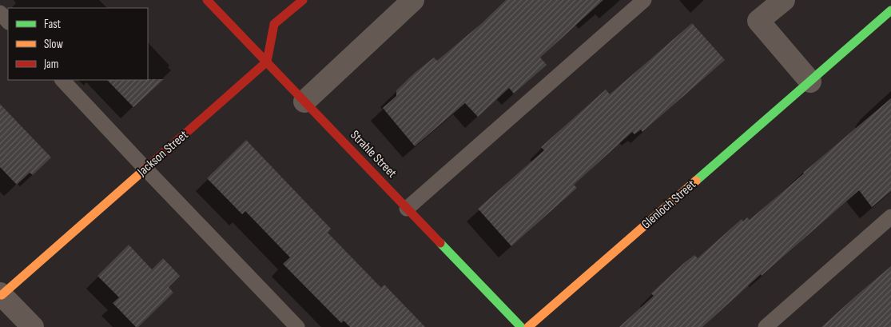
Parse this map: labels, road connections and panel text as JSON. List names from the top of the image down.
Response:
{
  "streets": {
    "street": ["Jackson Street", "Strahle Street", "Glenloch Street"]
  },
  "crossings": [
    ["Jackson Street", "Strahle Street"]
  ],
  "legend": ["Fast", "Slow", "Jam"]
}
